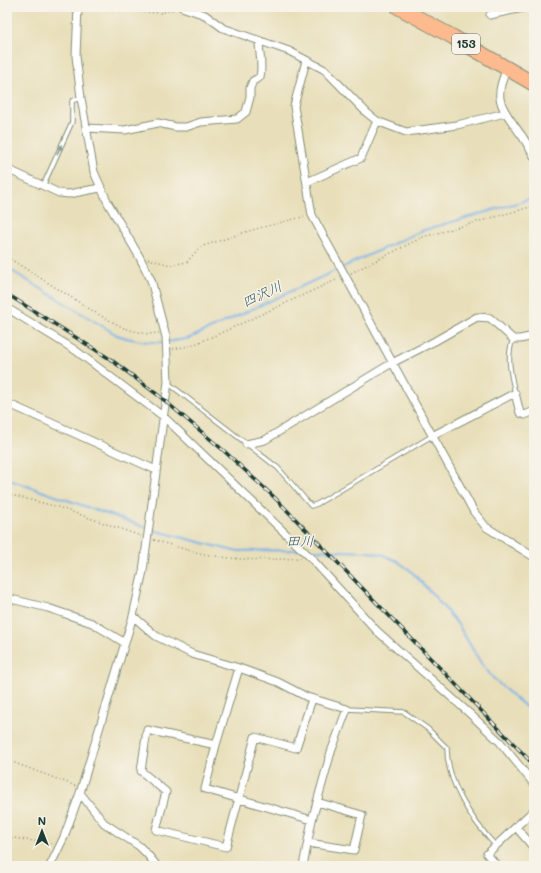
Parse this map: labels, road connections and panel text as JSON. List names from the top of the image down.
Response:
{
  "streets": {
    "highway": ["153"]
  },
  "water": ["四沢川", "田川"],
  "north": "top"
}
